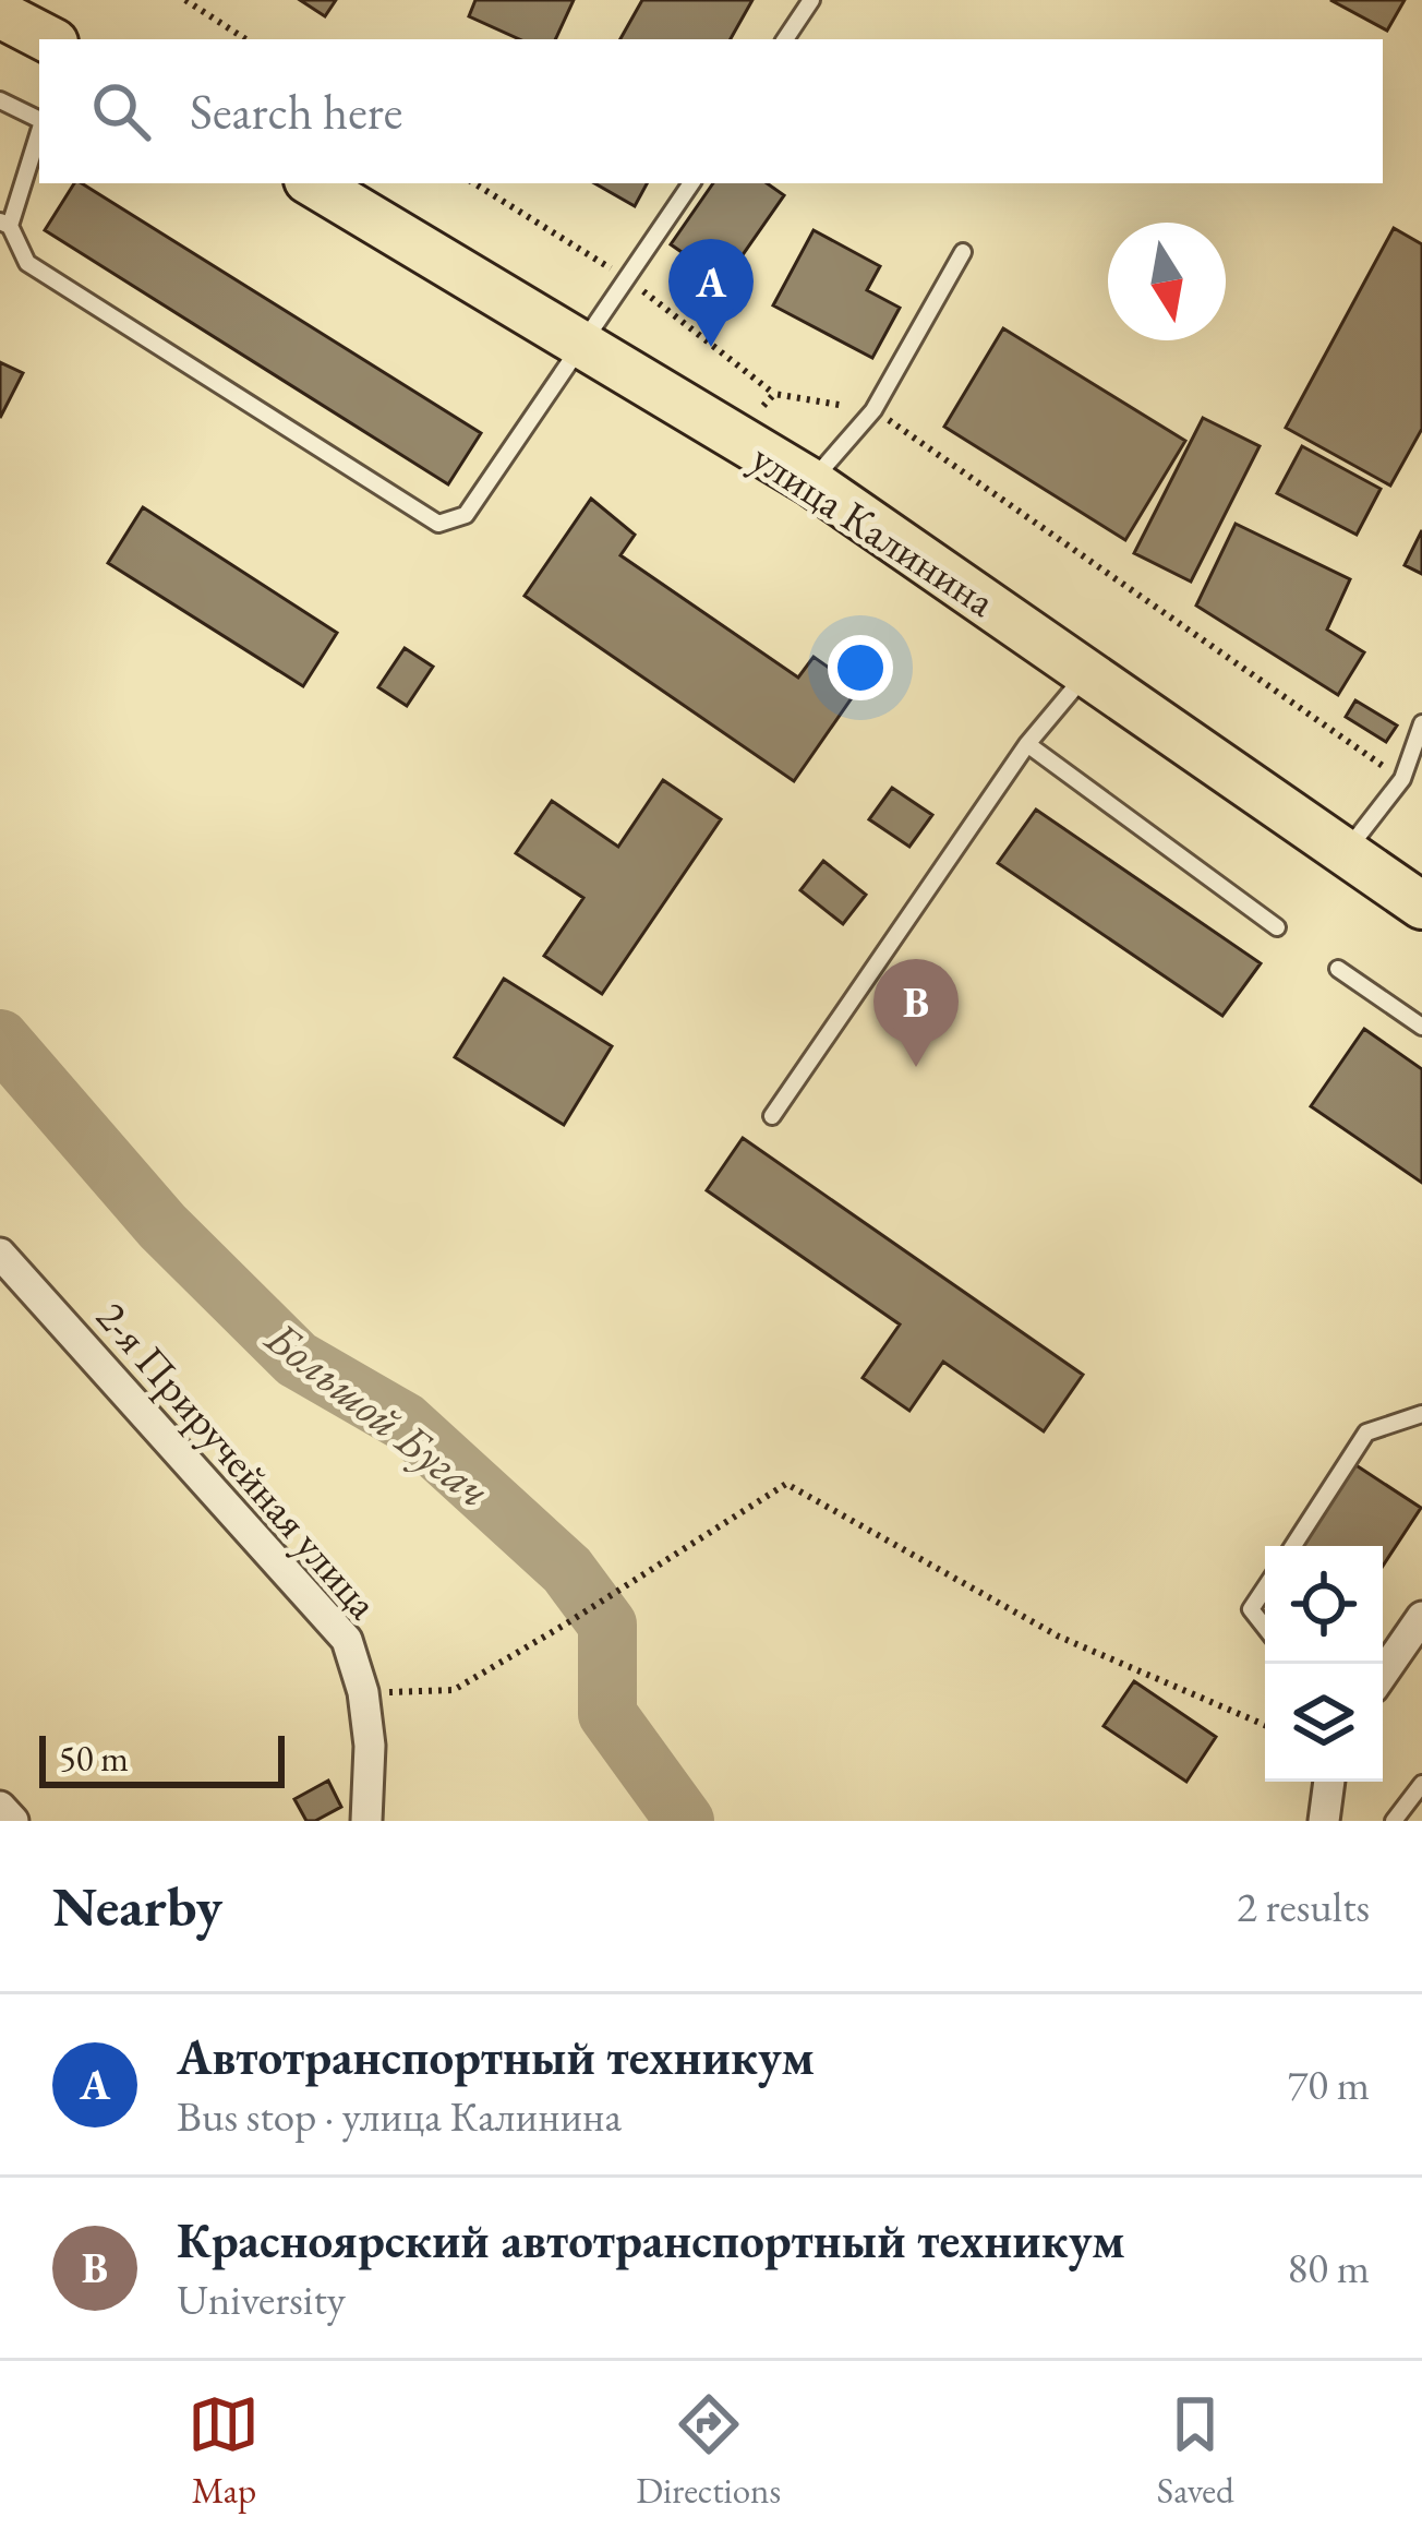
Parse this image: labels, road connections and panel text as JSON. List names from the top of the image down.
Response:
{
  "streets": {
    "main road": ["улица Калинина"],
    "street": ["2-я Приручейная улица"]
  },
  "water": ["Большой Бугач"],
  "scale_bar": "50 m",
  "north": "bottom",
  "page": {
    "search": "Search here",
    "pins": ["A", "B"],
    "scale": "50 m",
    "heading": ["Nearby", "2 results"],
    "list": [
      {
        "mark": "A",
        "name": "Автотранспортный техникум",
        "note": "Bus stop · улица Калинина",
        "value": "70 m"
      },
      {
        "mark": "B",
        "name": "Красноярский автотранспортный техникум",
        "note": "University",
        "value": "80 m"
      }
    ],
    "nav": ["Map", "Directions", "Saved"]
  }
}
